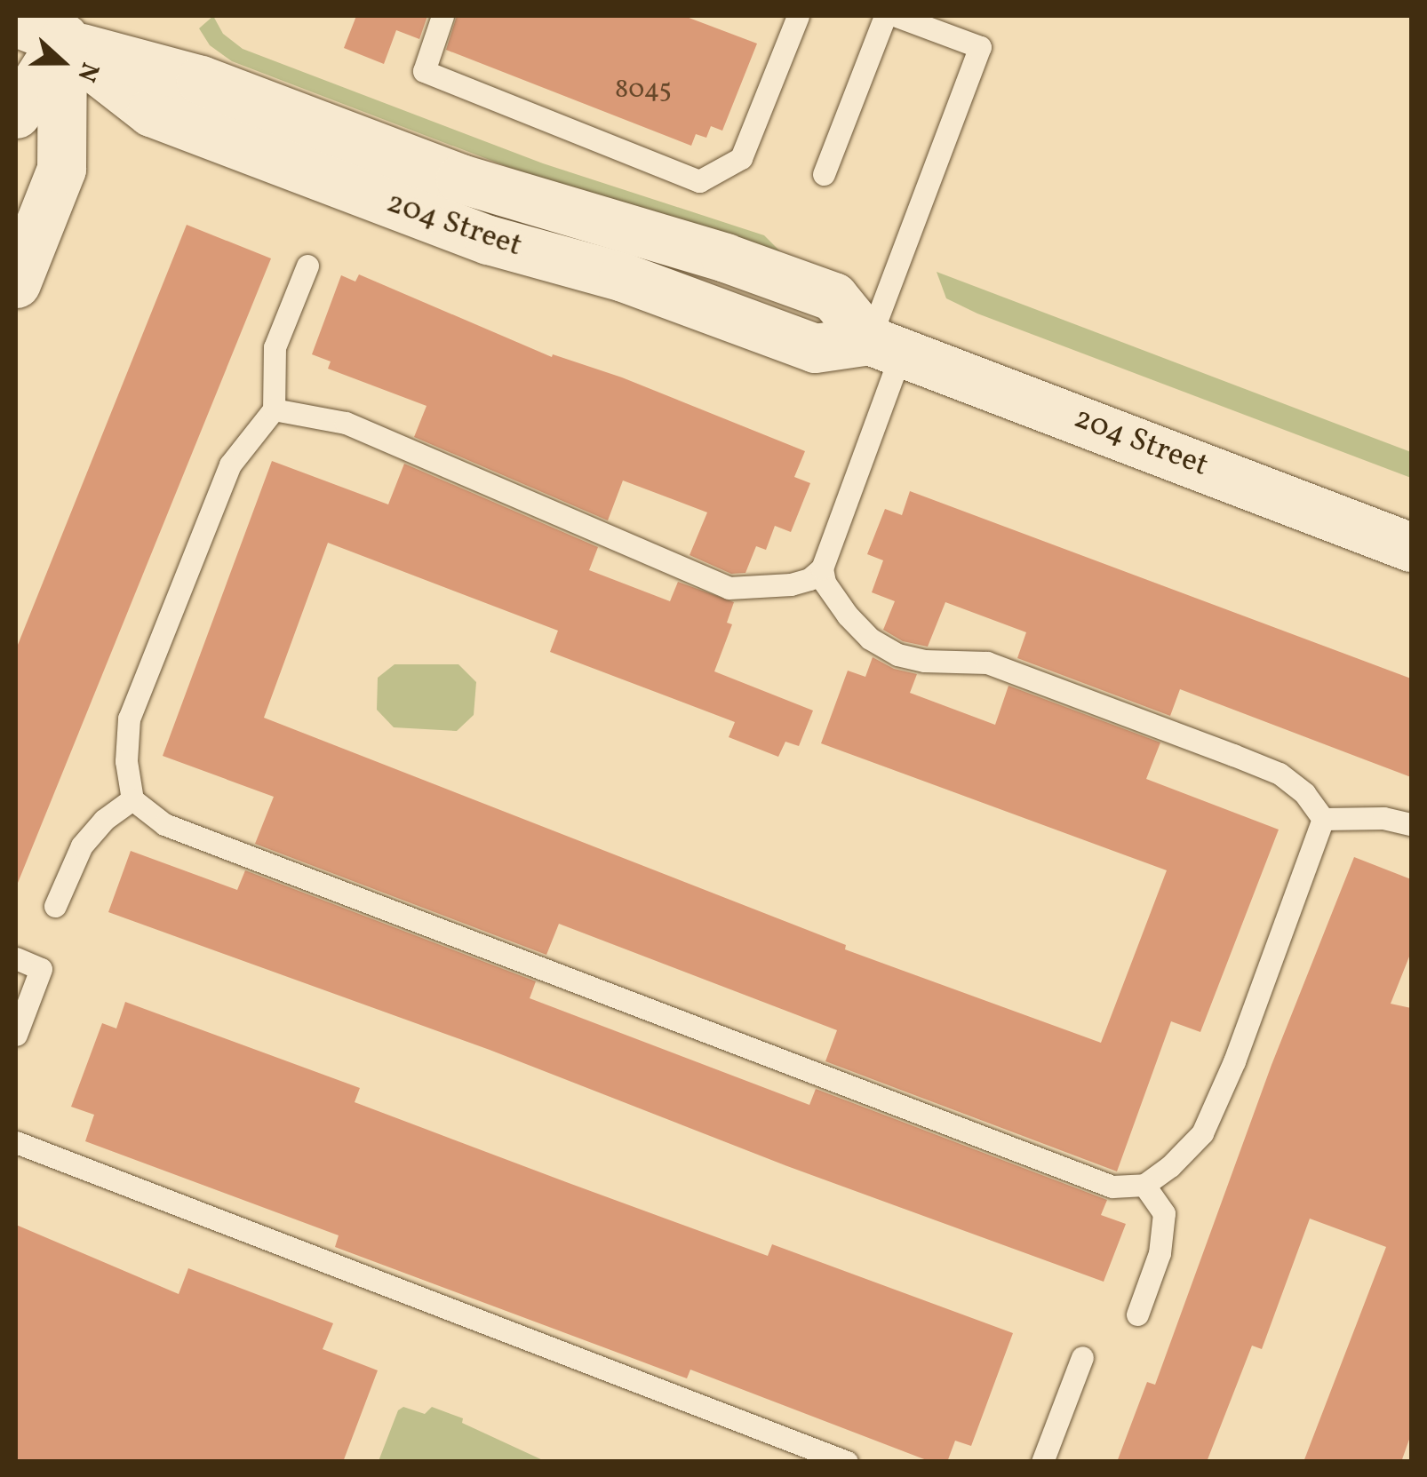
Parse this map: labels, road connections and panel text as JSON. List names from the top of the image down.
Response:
{
  "streets": {
    "street": ["204 Street"]
  },
  "house_numbers": ["8045"],
  "north": "right"
}
